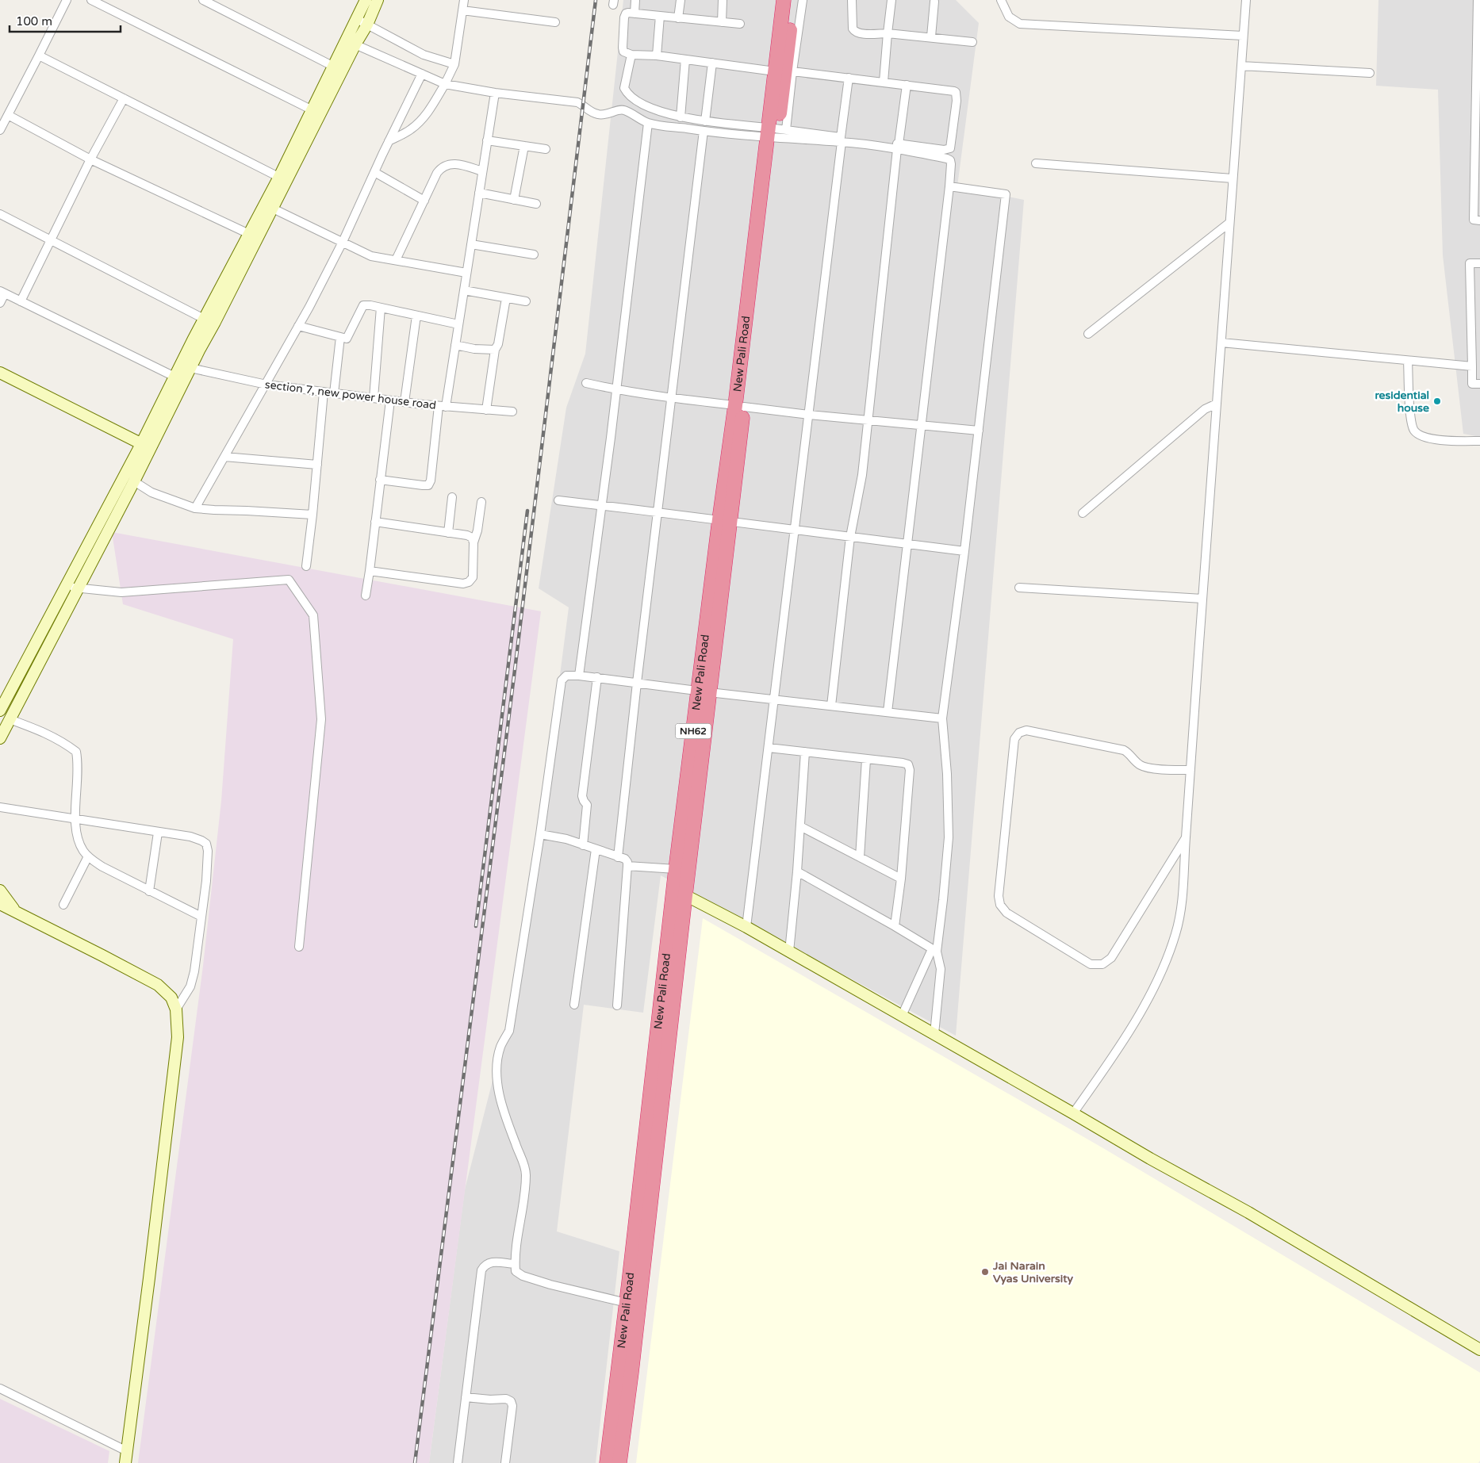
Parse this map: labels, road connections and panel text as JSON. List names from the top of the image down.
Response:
{
  "streets": {
    "highway": ["New Pali Road", "NH62"],
    "street": ["section 7, new power house road"]
  },
  "places": ["residential house", "Jai Narain Vyas University"],
  "scale_bar": "100 m"
}
